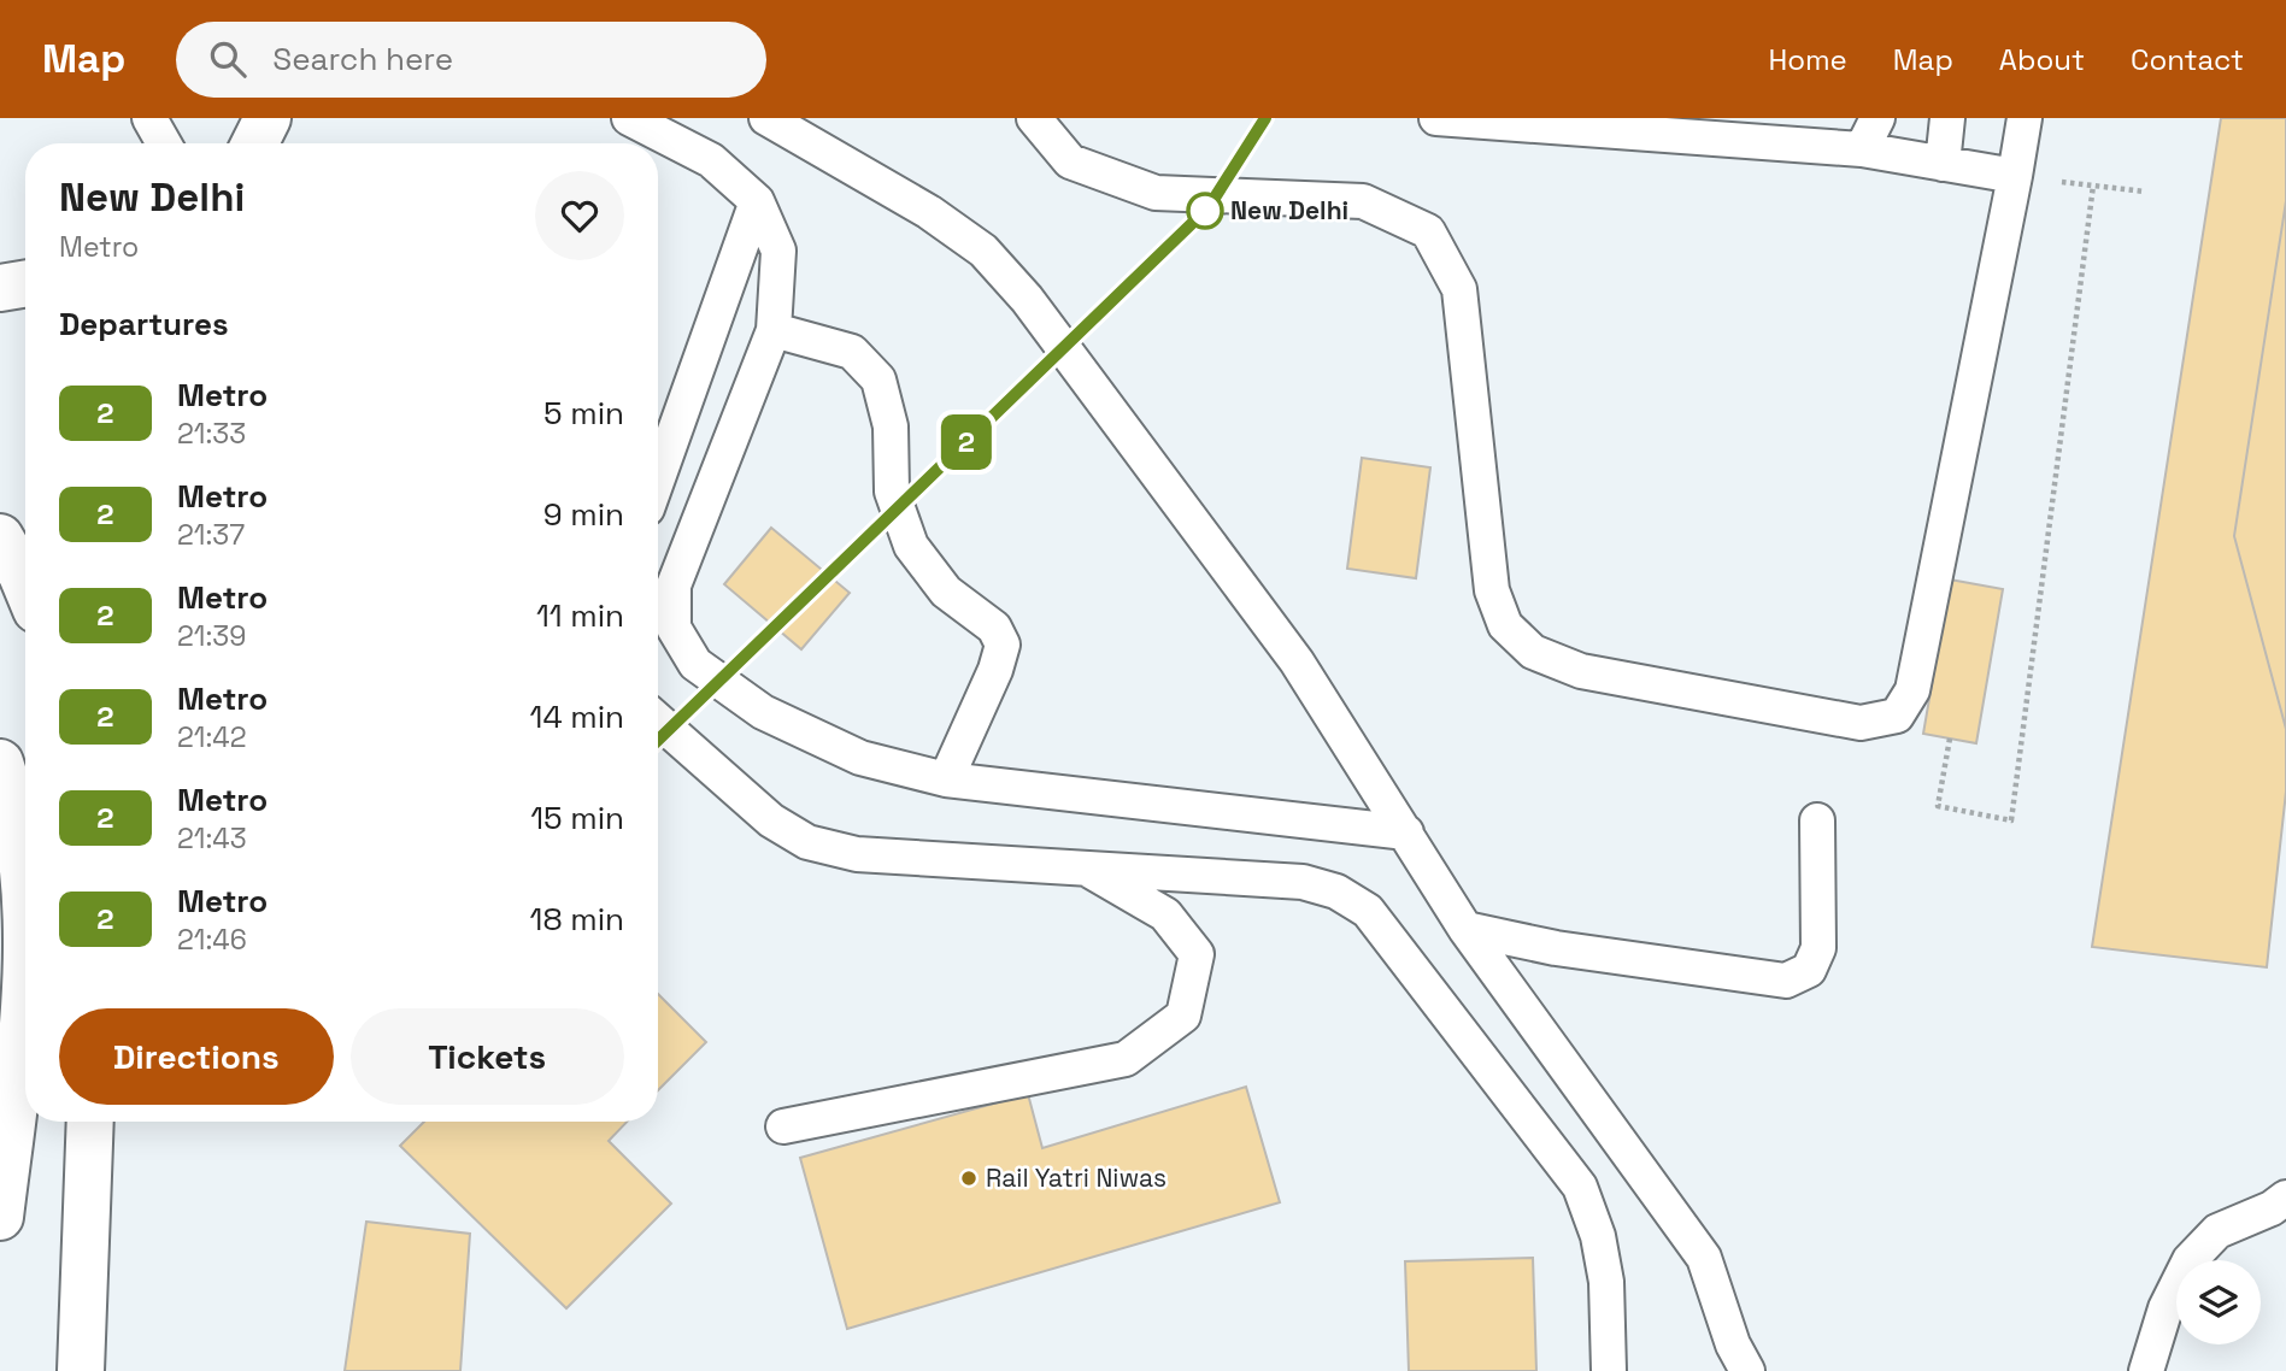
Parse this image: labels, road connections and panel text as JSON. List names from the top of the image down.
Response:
{
  "places": ["New Delhi", "Rail Yatri Niwas"],
  "lines": ["metro line 2"],
  "page": {
    "header": "Map",
    "search": "Search here",
    "nav": [
      "Home",
      "Map",
      "About",
      "Contact"
    ],
    "on_map": "2",
    "heading": [
      ["New Delhi", "Metro"],
      "Departures"
    ],
    "list": [
      {
        "mark": "2",
        "name": "Metro",
        "note": "21:33",
        "value": "5 min"
      },
      {
        "mark": "2",
        "name": "Metro",
        "note": "21:37",
        "value": "9 min"
      },
      {
        "mark": "2",
        "name": "Metro",
        "note": "21:39",
        "value": "11 min"
      },
      {
        "mark": "2",
        "name": "Metro",
        "note": "21:42",
        "value": "14 min"
      },
      {
        "mark": "2",
        "name": "Metro",
        "note": "21:43",
        "value": "15 min"
      },
      {
        "mark": "2",
        "name": "Metro",
        "note": "21:46",
        "value": "18 min"
      }
    ],
    "buttons": ["Directions", "Tickets"]
  }
}
